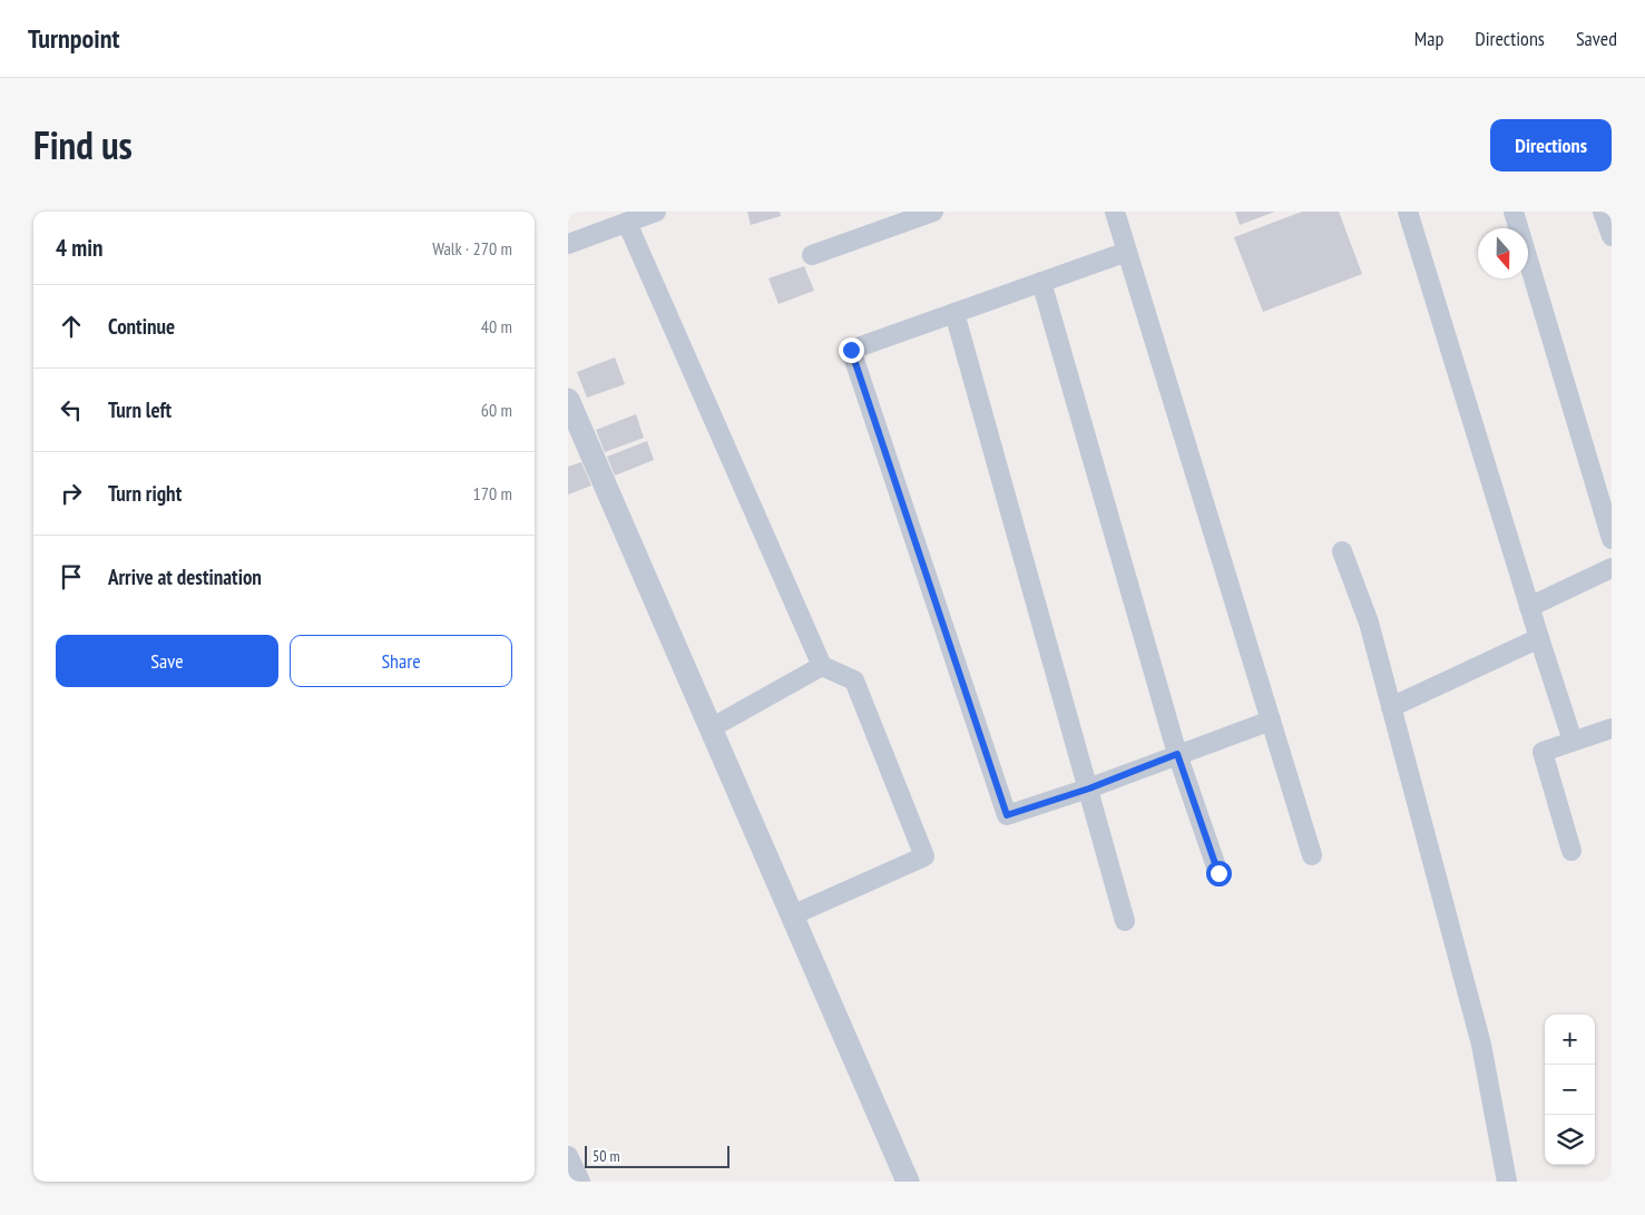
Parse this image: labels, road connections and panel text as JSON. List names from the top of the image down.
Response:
{
  "scale_bar": "50 m",
  "north": "bottom",
  "page": {
    "header": "Turnpoint",
    "nav": ["Map", "Directions", "Saved"],
    "title": "Find us",
    "buttons": [
      "Directions",
      ["Save", "Share"]
    ],
    "heading": ["4 min", "Walk · 270 m"],
    "list": [
      ["Continue", "40 m"],
      ["Turn left", "60 m"],
      ["Turn right", "170 m"],
      "Arrive at destination"
    ],
    "map_buttons": ["+", "−"],
    "scale": "50 m"
  }
}
